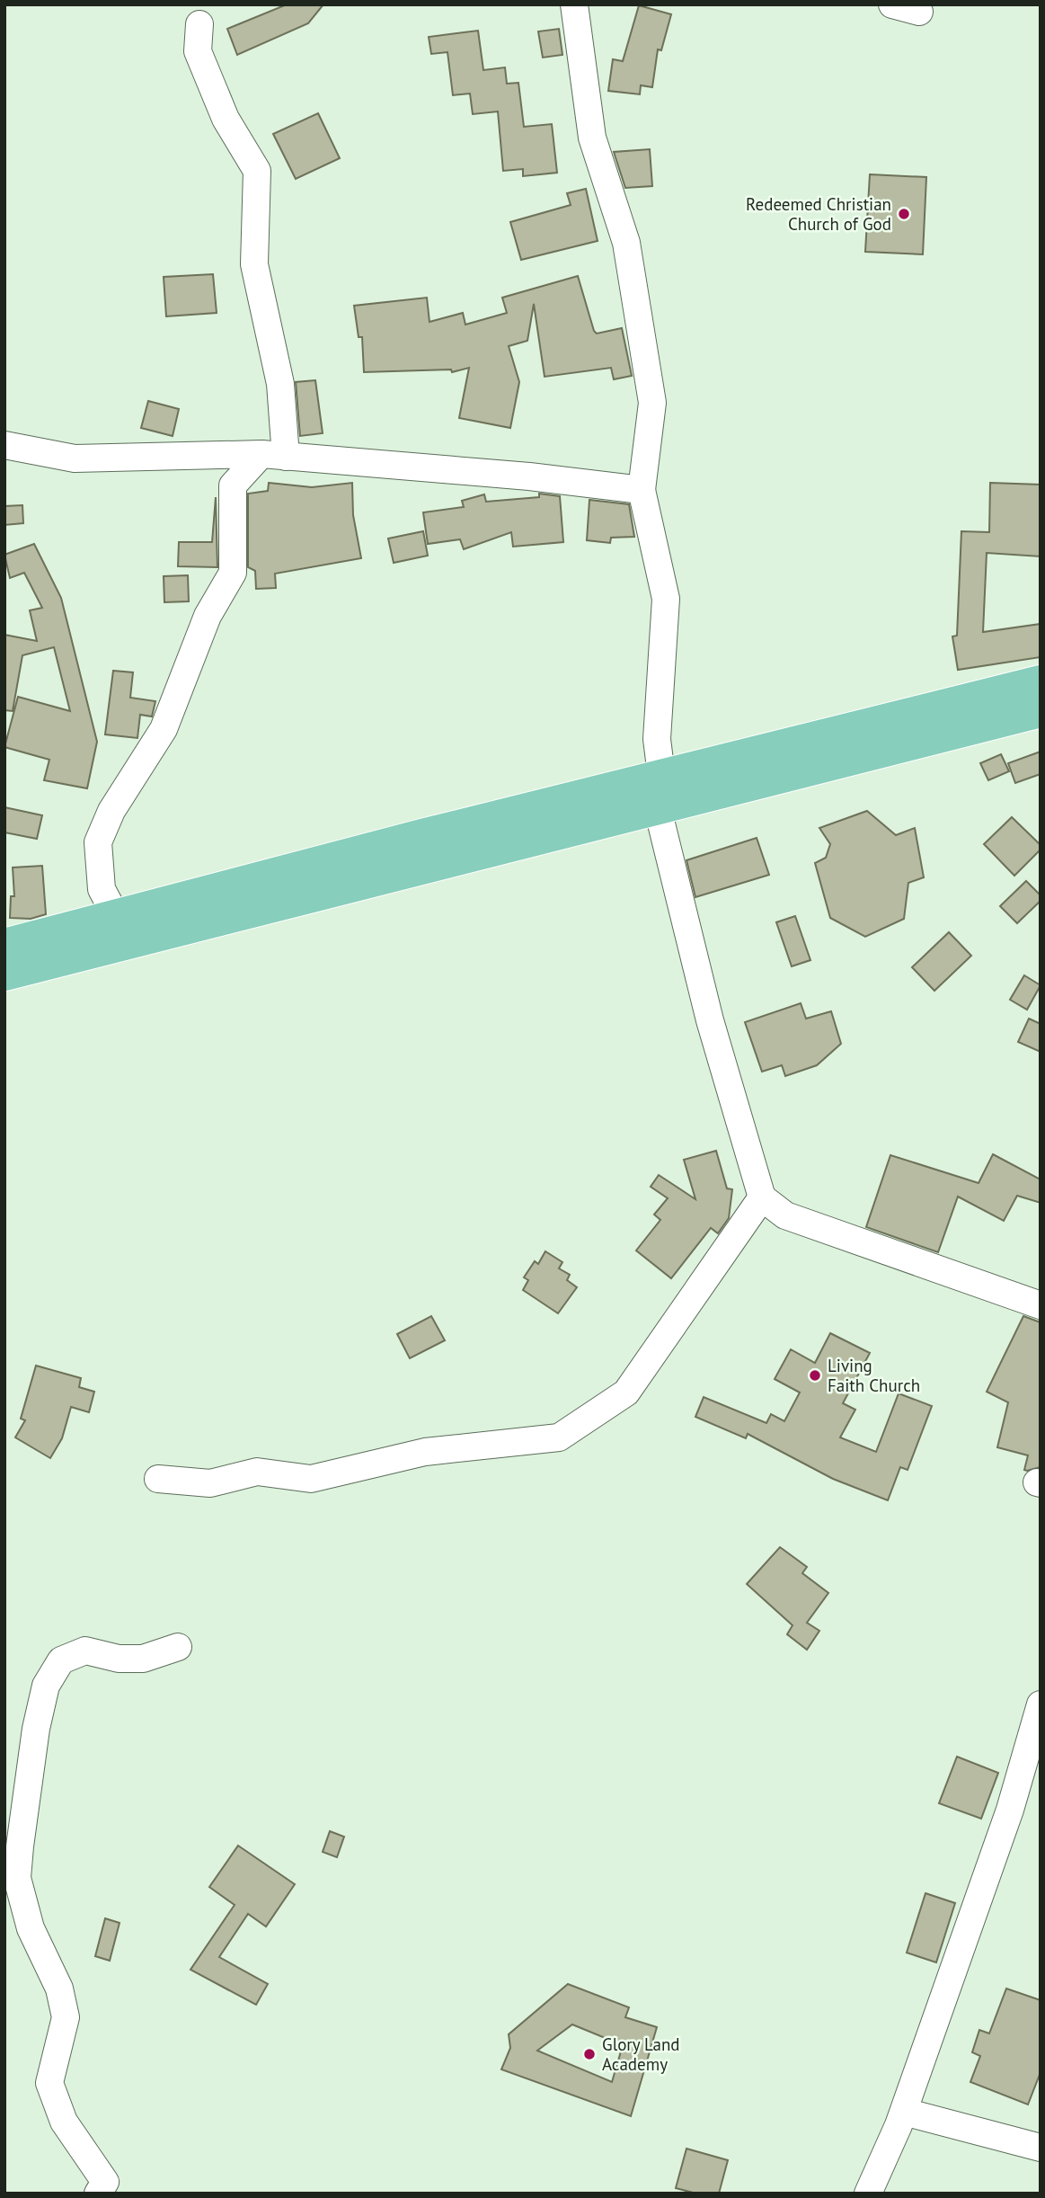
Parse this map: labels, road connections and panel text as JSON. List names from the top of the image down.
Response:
{
  "places": ["Redeemed Christian Church of God", "Living Faith Church", "Glory Land Academy"]
}
